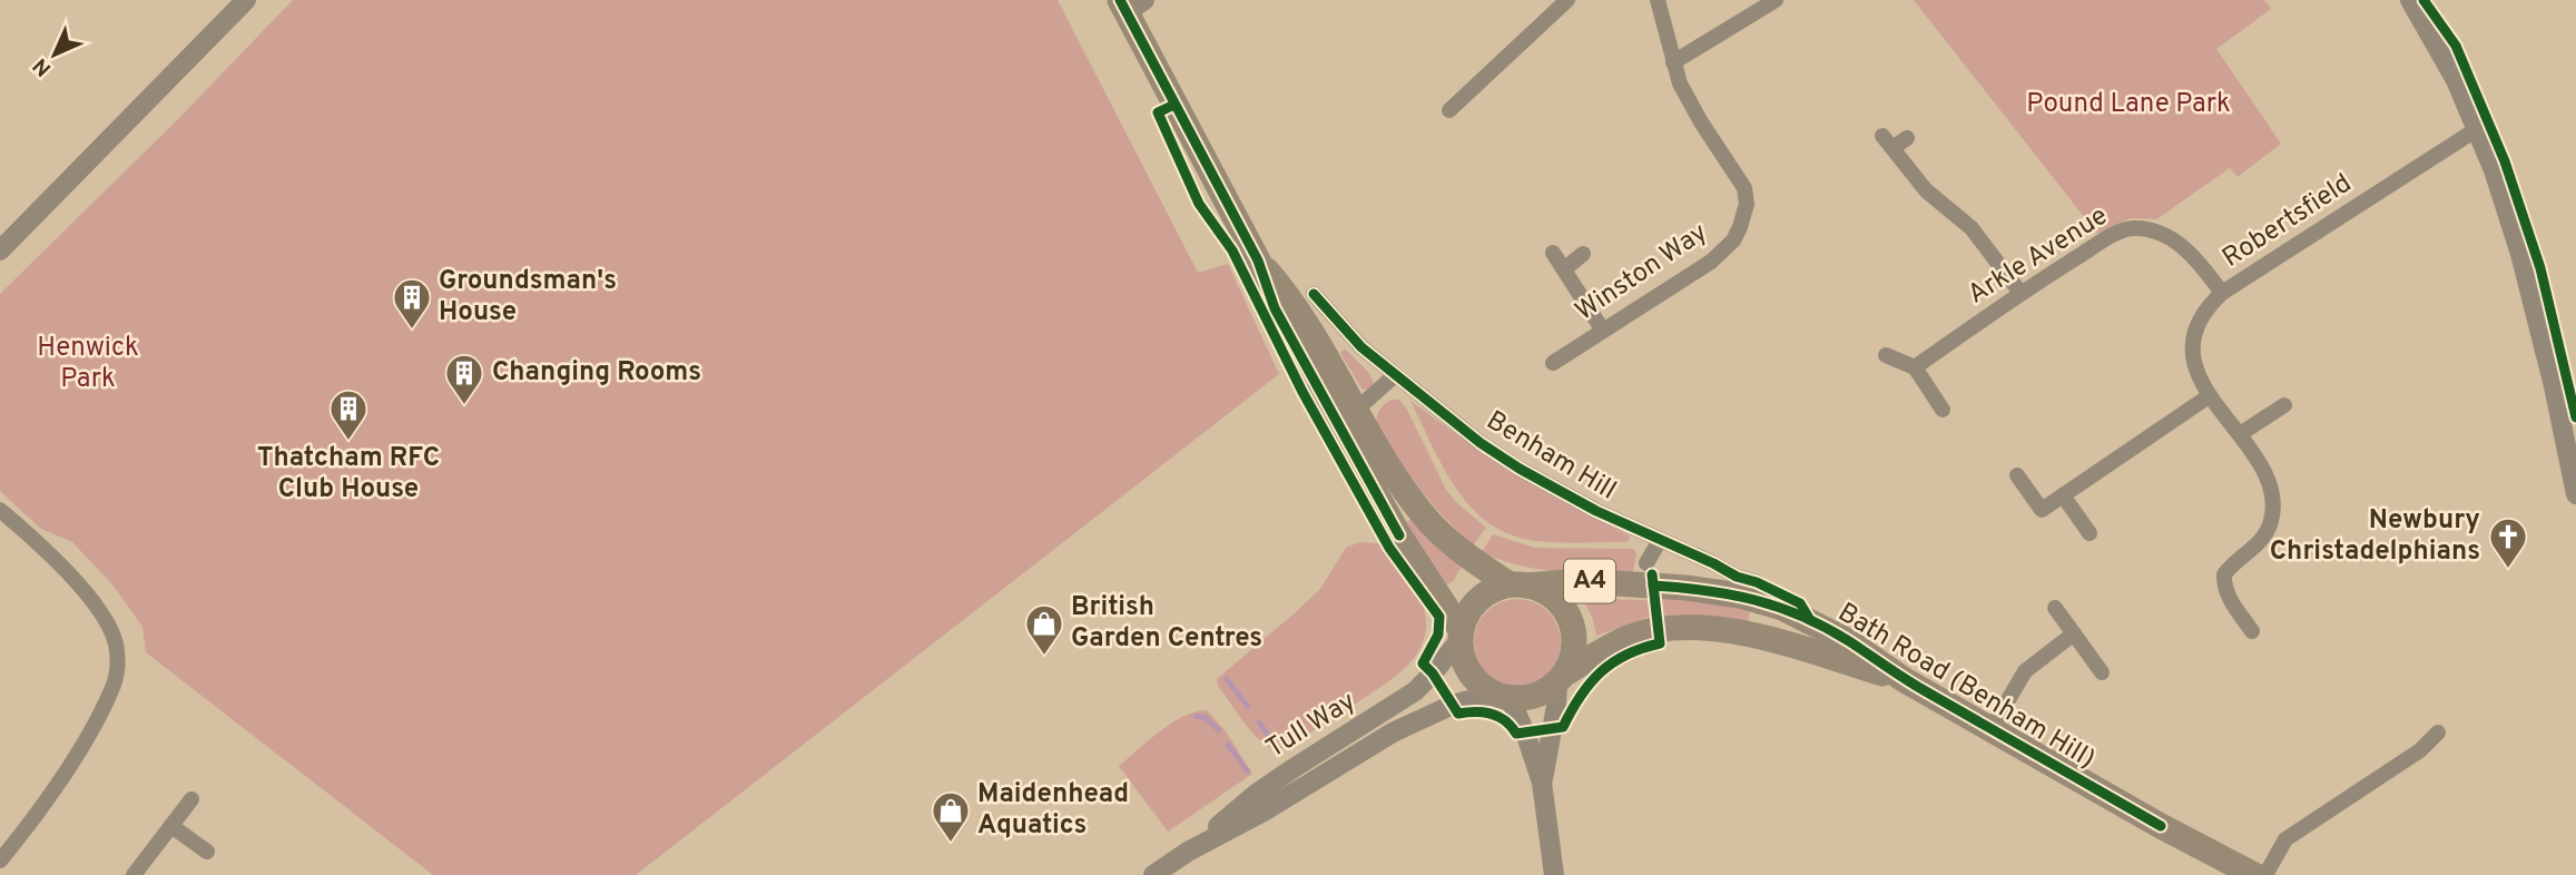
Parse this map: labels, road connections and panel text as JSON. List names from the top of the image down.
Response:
{
  "streets": {
    "main road": ["A4", "Bath Road (Benham Hill)"],
    "street": [
      "Robertsfield",
      "Arkle Avenue",
      "Winston Way",
      "Benham Hill",
      "Tull Way"
    ]
  },
  "crossings": [
    ["Robertsfield", "Arkle Avenue"],
    ["A4", "Bath Road (Benham Hill)"],
    ["A4", "Tull Way"],
    ["Bath Road (Benham Hill)", "Tull Way"]
  ],
  "parks": ["Pound Lane Park", "Henwick Park"],
  "places": {
    "building": ["Groundsman's House", "Changing Rooms", "Thatcham RFC Club House"],
    "church": ["Newbury Christadelphians"],
    "shop": ["British Garden Centres", "Maidenhead Aquatics"]
  },
  "north": "bottom left"
}
